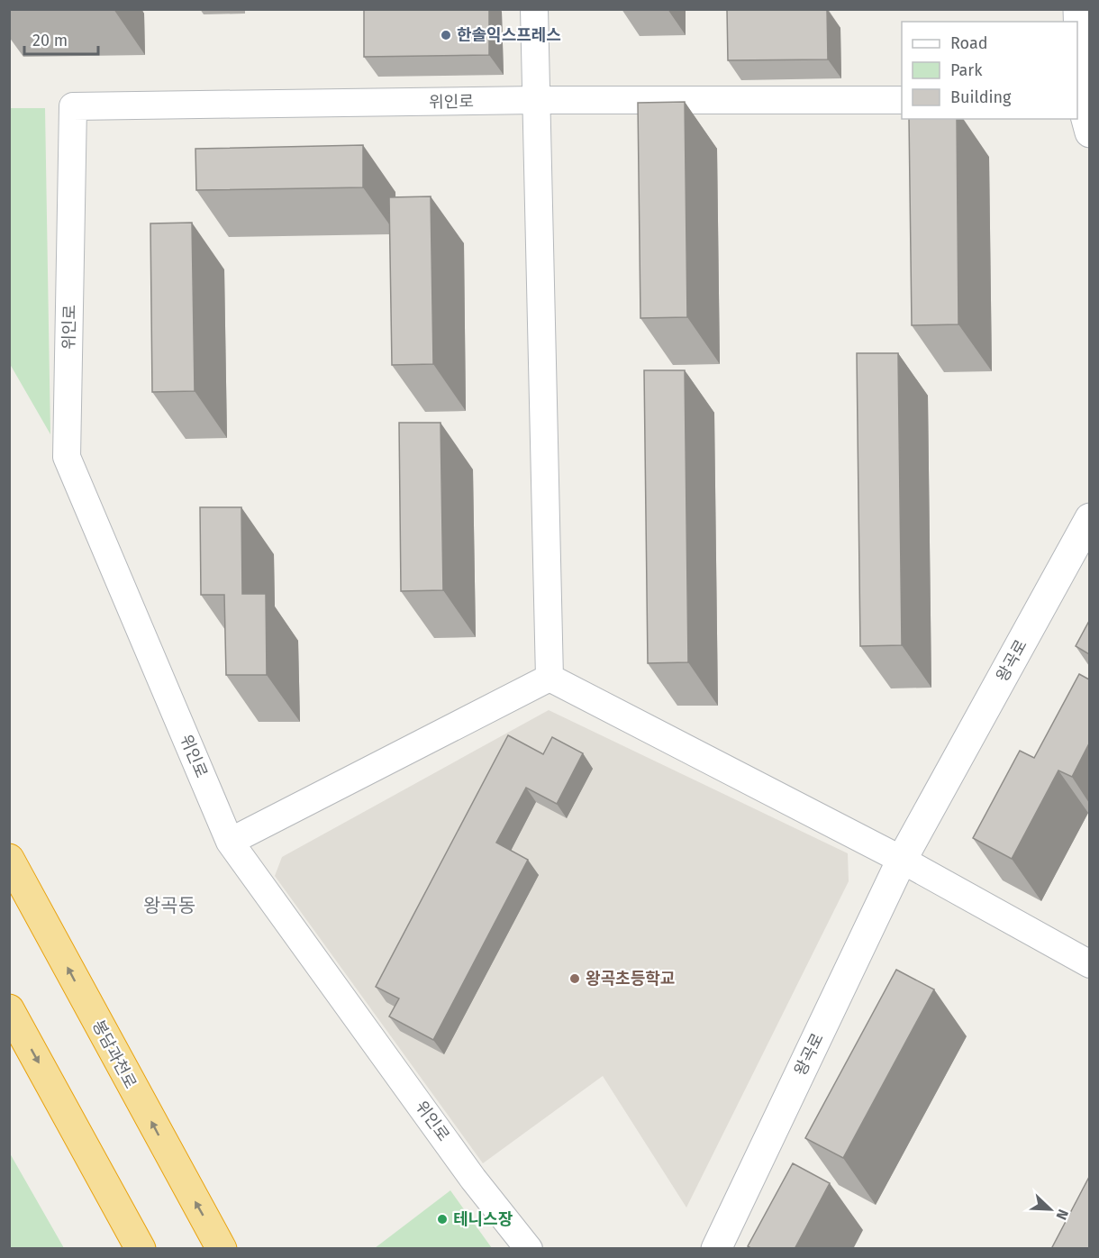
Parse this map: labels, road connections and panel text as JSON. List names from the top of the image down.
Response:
{
  "streets": {
    "highway": ["봉담과천로"],
    "street": ["위인로", "왕곡로"]
  },
  "districts": ["왕곡동"],
  "places": ["한솔익스프레스", "왕곡초등학교", "테니스장"],
  "legend": ["Road", "Park", "Building"],
  "scale_bar": "20 m",
  "north": "bottom right"
}
